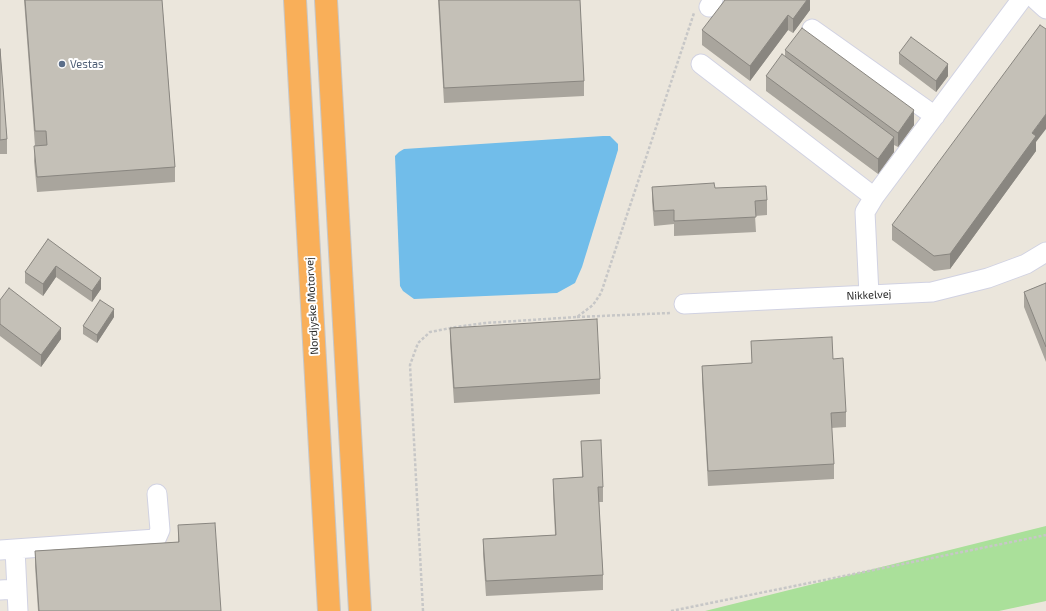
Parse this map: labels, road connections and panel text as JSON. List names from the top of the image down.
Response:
{
  "streets": {
    "highway": ["Nordjyske Motorvej"],
    "street": ["Nikkelvej"]
  },
  "places": ["Vestas"]
}
